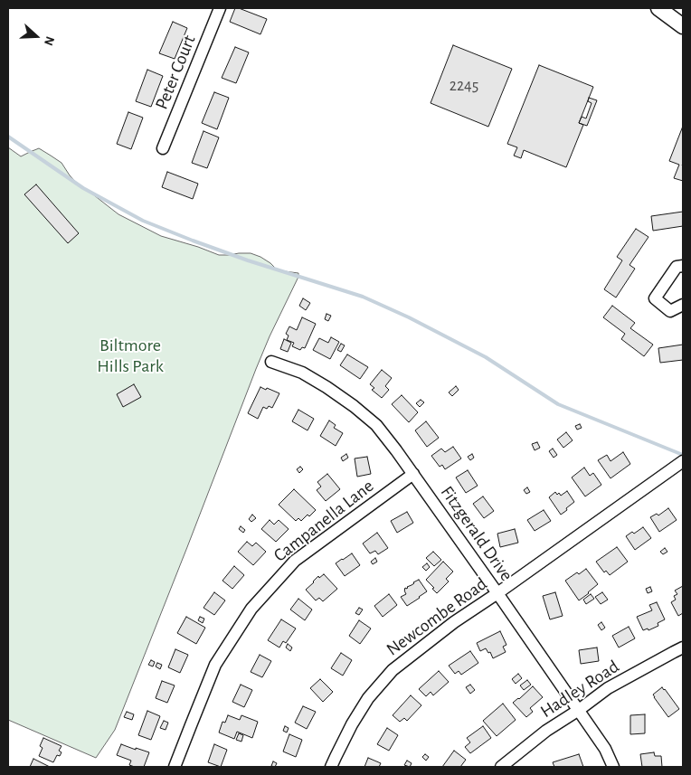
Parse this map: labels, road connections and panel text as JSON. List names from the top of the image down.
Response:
{
  "streets": {
    "street": [
      "Peter Court",
      "Campanella Lane",
      "Fitzgerald Drive",
      "Newcombe Road",
      "Hadley Road"
    ]
  },
  "crossings": [
    ["Campanella Lane", "Fitzgerald Drive"],
    ["Fitzgerald Drive", "Newcombe Road"],
    ["Fitzgerald Drive", "Hadley Road"]
  ],
  "parks": ["Biltmore Hills Park"],
  "house_numbers": ["2245"],
  "north": "right"
}
